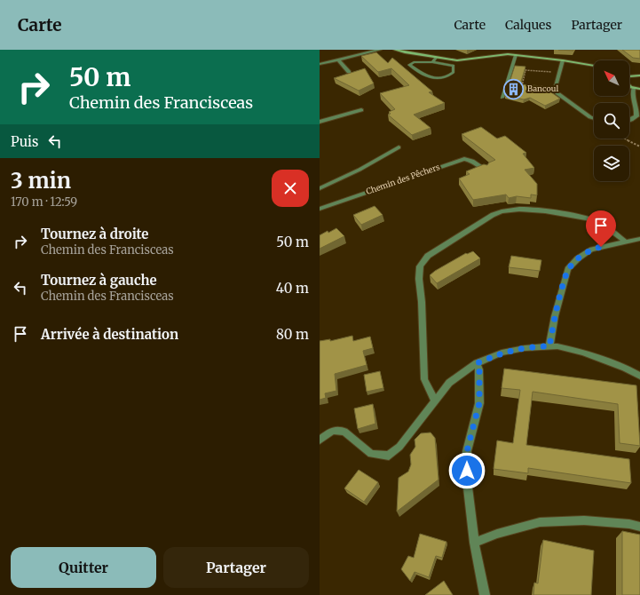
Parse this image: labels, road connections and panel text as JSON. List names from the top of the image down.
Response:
{
  "streets": {
    "street": ["Chemin des Pêchers"]
  },
  "places": {
    "building": ["Bancoul"]
  },
  "north": "top left",
  "page": {
    "header": "Carte",
    "nav": ["Carte", "Calques", "Partager"],
    "turn": ["50 m", "Chemin des Francisceas"],
    "then": "Puis",
    "heading": ["3 min", "170 m · 12:59"],
    "list": [
      {
        "name": "Tournez à droite",
        "note": "Chemin des Francisceas",
        "value": "50 m"
      },
      {
        "name": "Tournez à gauche",
        "note": "Chemin des Francisceas",
        "value": "40 m"
      },
      {
        "name": "Arrivée à destination",
        "value": "80 m"
      }
    ],
    "buttons": ["Quitter", "Partager"]
  }
}
